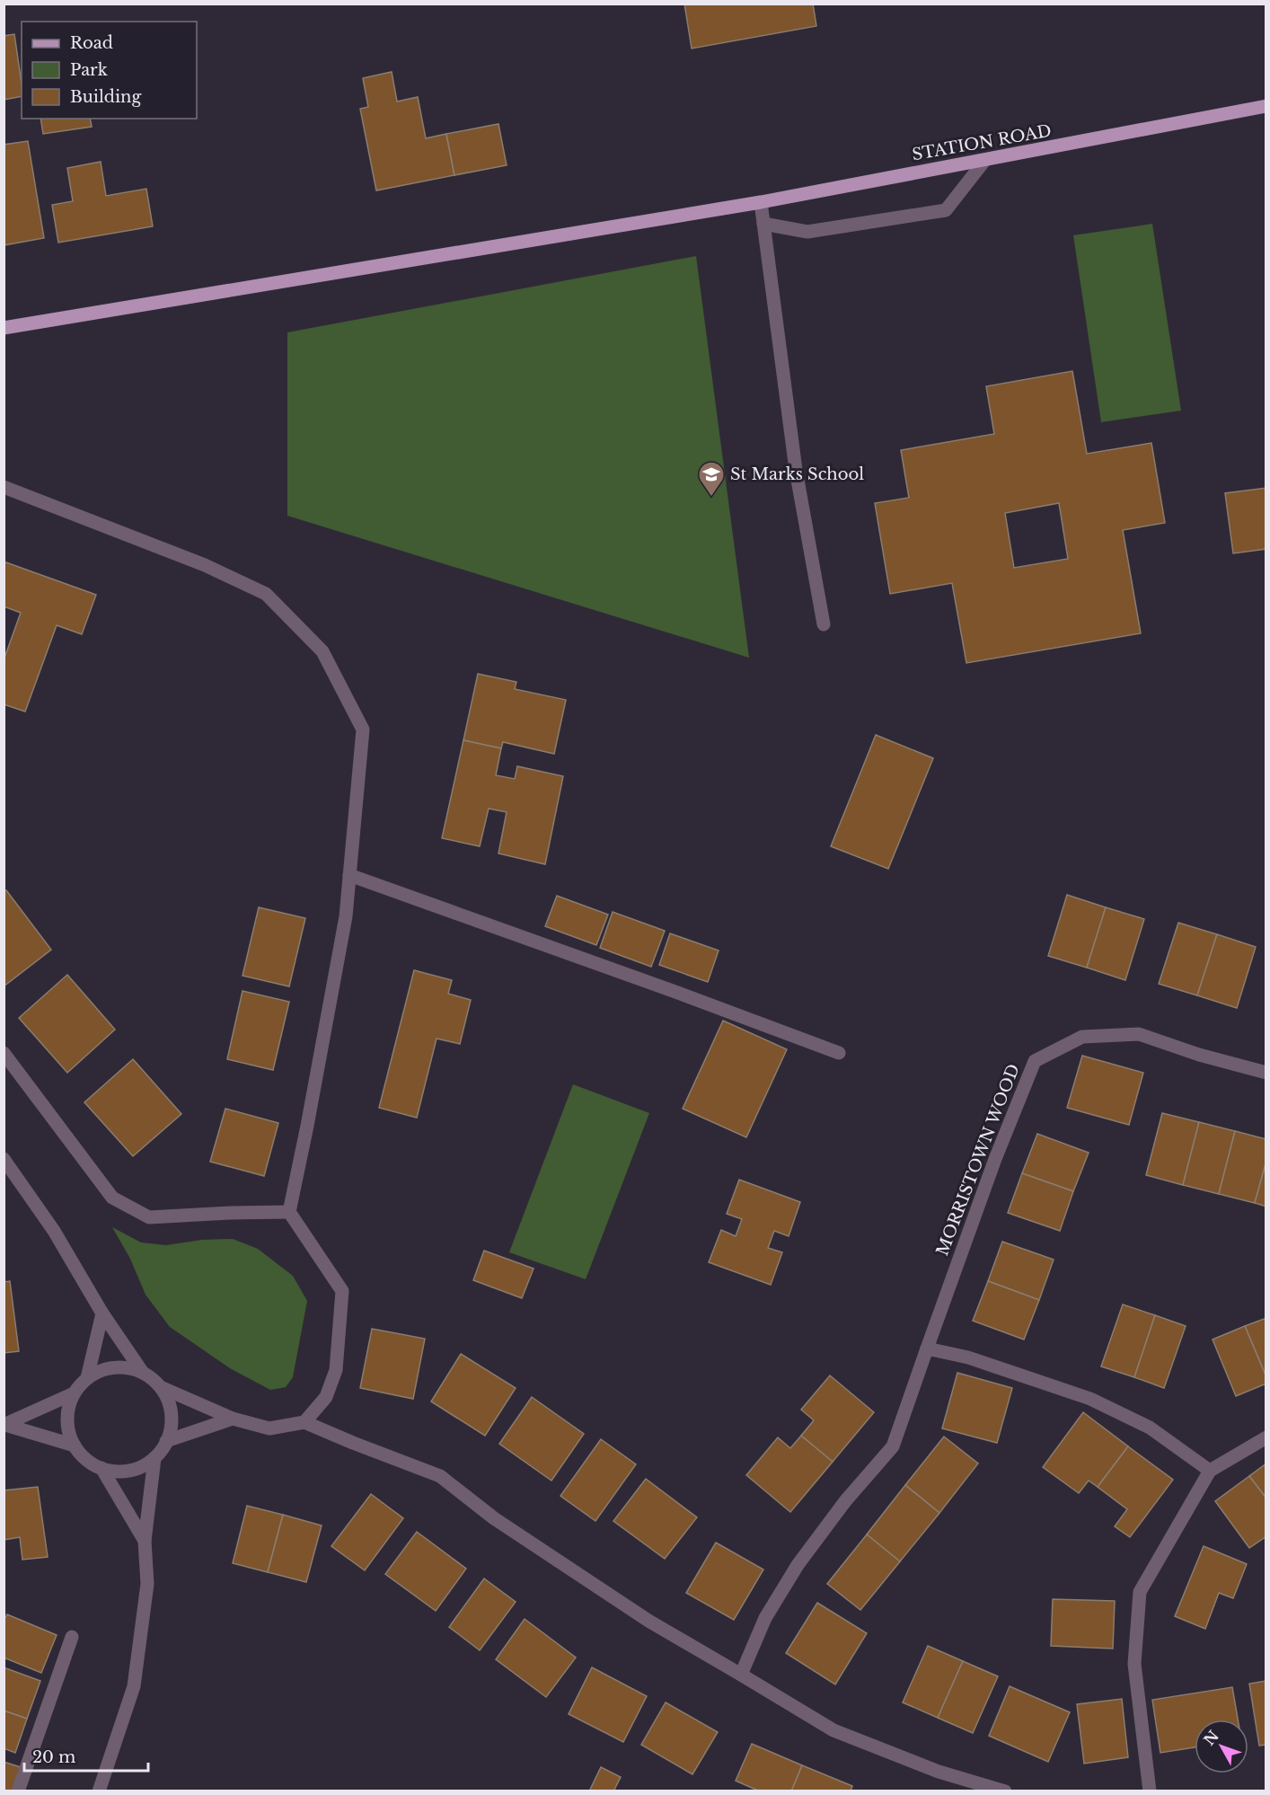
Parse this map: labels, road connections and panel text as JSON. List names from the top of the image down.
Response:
{
  "streets": {
    "main road": ["STATION ROAD"],
    "street": ["MORRISTOWN WOOD"]
  },
  "places": {
    "school or university": ["St Marks School"]
  },
  "legend": ["Road", "Park", "Building"],
  "scale_bar": "20 m",
  "north": "top left"
}
